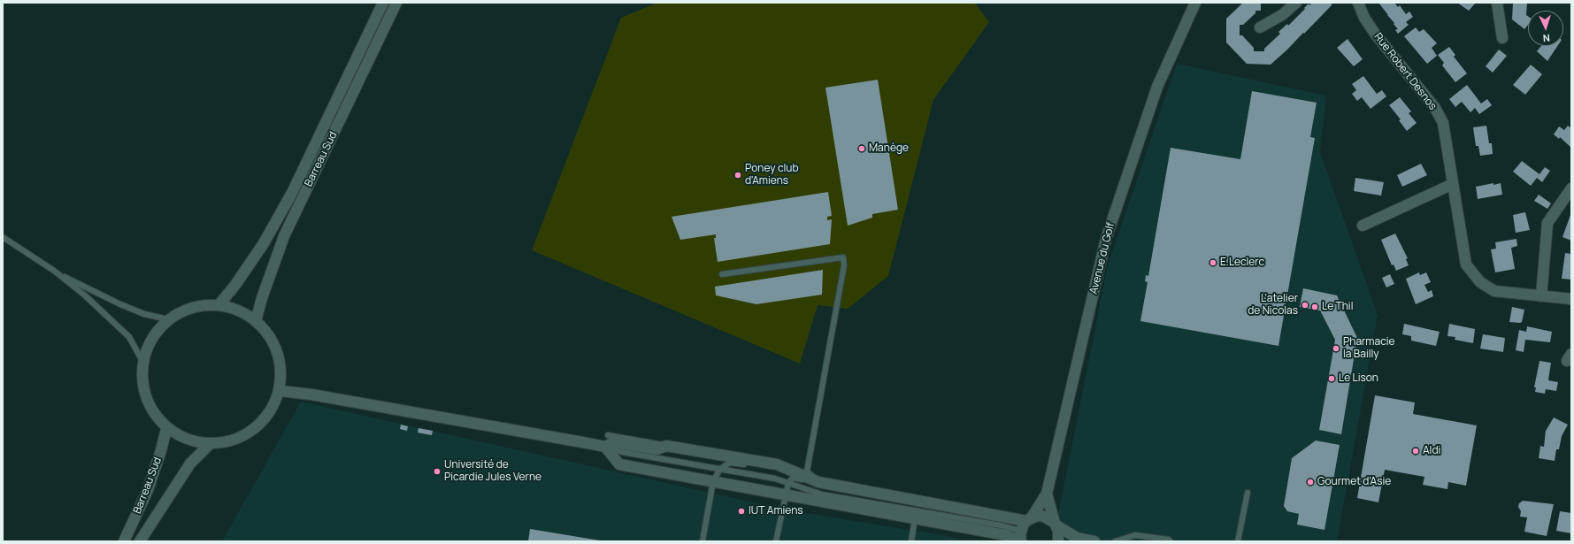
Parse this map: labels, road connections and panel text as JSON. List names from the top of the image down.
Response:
{
  "streets": {
    "main road": ["Rue Robert Desnos", "Barreau Sud", "Avenue du Golf"]
  },
  "places": [
    "Manège",
    "Poney club d'Amiens",
    "E.Leclerc",
    "L'atelier de Nicolas",
    "Le Thil",
    "Pharmacie la Bailly",
    "Le Lison",
    "Aldi",
    "Université de Picardie Jules Verne",
    "Gourmet d'Asie",
    "IUT Amiens"
  ],
  "north": "bottom"
}
